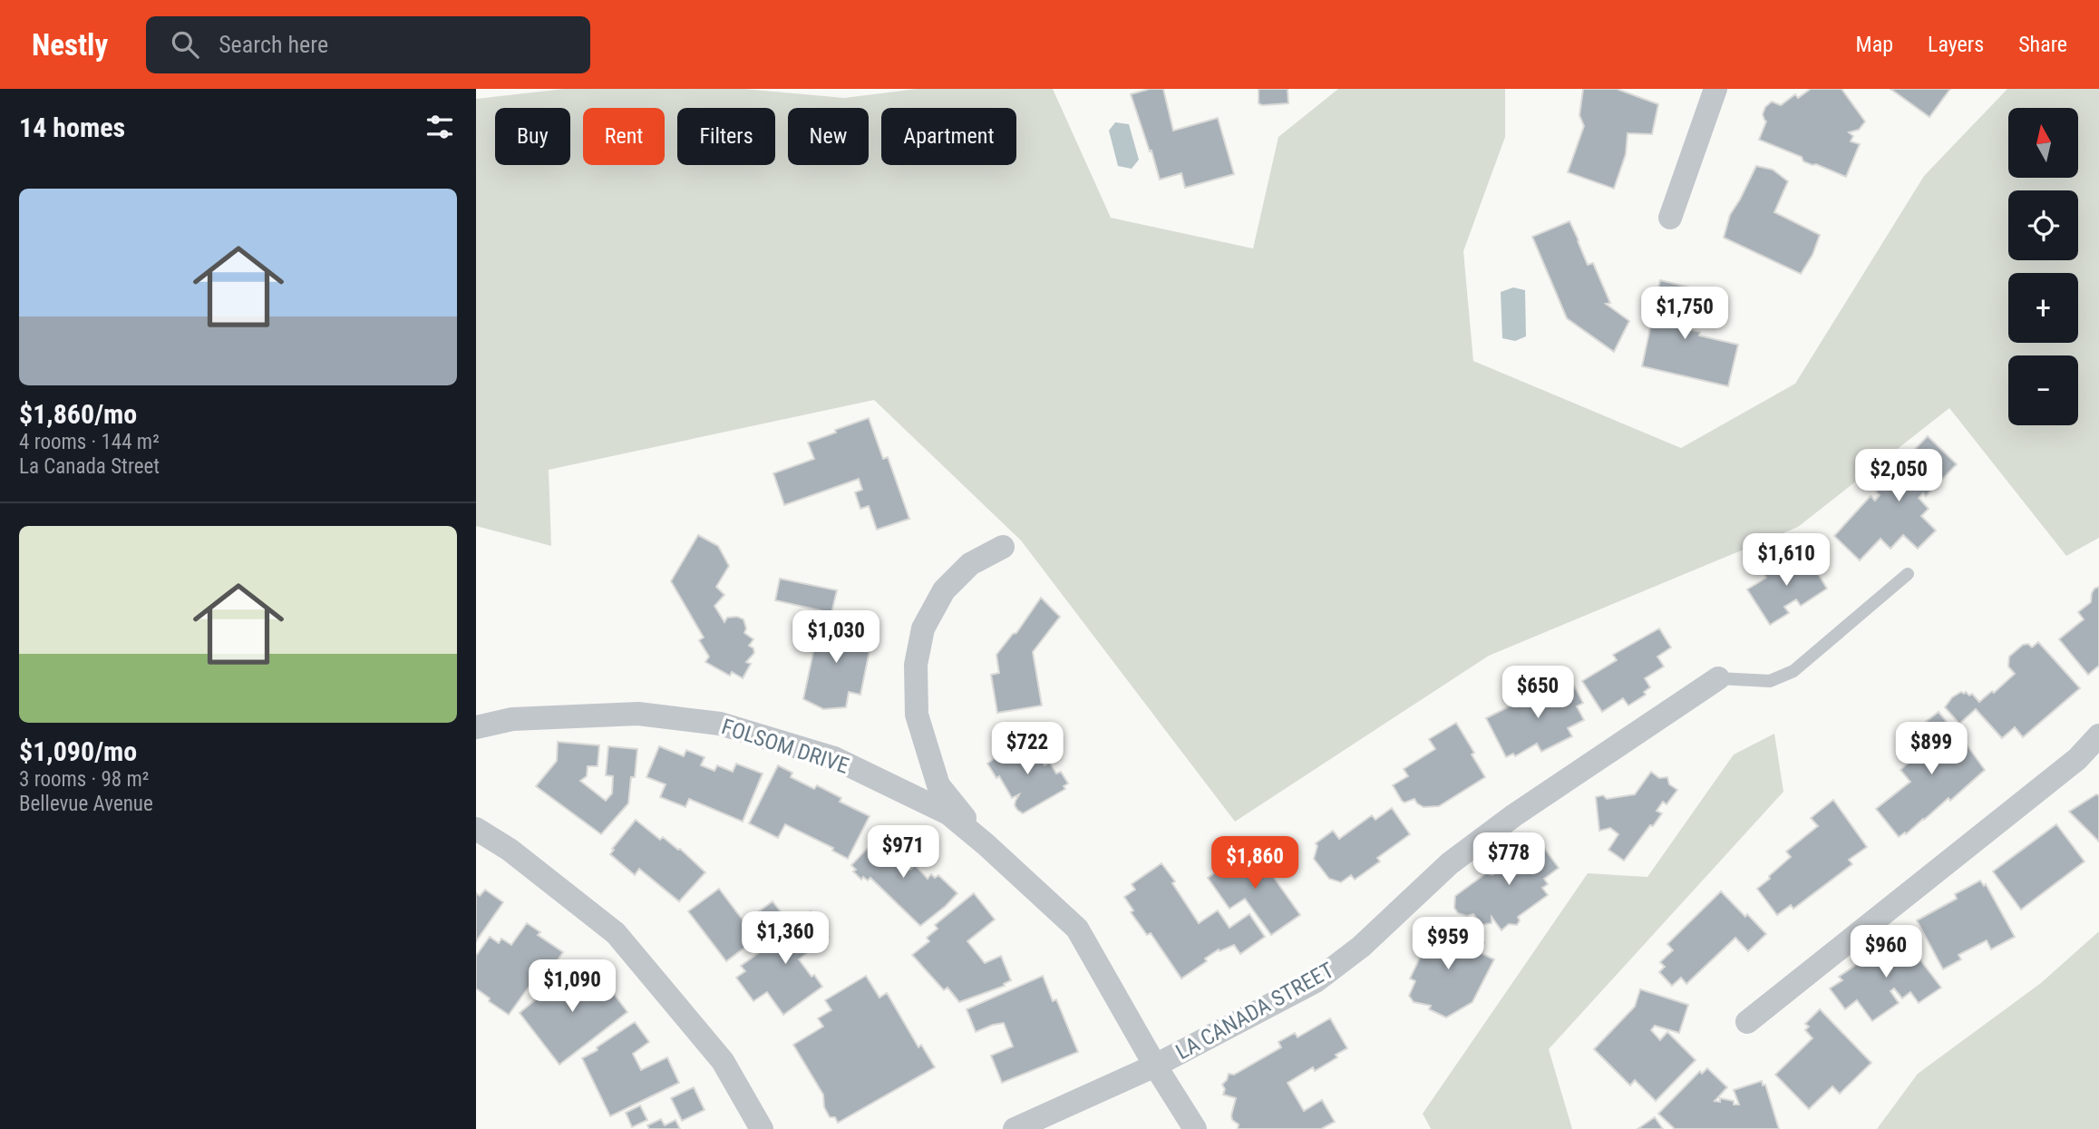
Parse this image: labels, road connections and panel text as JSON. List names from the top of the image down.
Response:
{
  "streets": {
    "street": ["FOLSOM DRIVE", "LA CANADA STREET"]
  },
  "crossings": [
    ["FOLSOM DRIVE", "LA CANADA STREET"]
  ],
  "north": "top",
  "page": {
    "header": "Nestly",
    "search": "Search here",
    "nav": ["Map", "Layers", "Share"],
    "heading": "14 homes",
    "map_buttons": ["+", "−"],
    "chip": [
      "Buy",
      "Rent",
      "Filters",
      "New",
      "Apartment"
    ],
    "list": [
      {
        "name": "$1,860/mo",
        "note": "4 rooms · 144 m² · La Canada Street"
      },
      {
        "name": "$1,090/mo",
        "note": "3 rooms · 98 m² · Bellevue Avenue"
      }
    ],
    "price": [
      "$1,750",
      "$2,050",
      "$1,610",
      "$1,030",
      "$650",
      "$722",
      "$899",
      "$971",
      "$778",
      "$1,860",
      "$1,360",
      "$959",
      "$960",
      "$1,090"
    ]
  }
}
